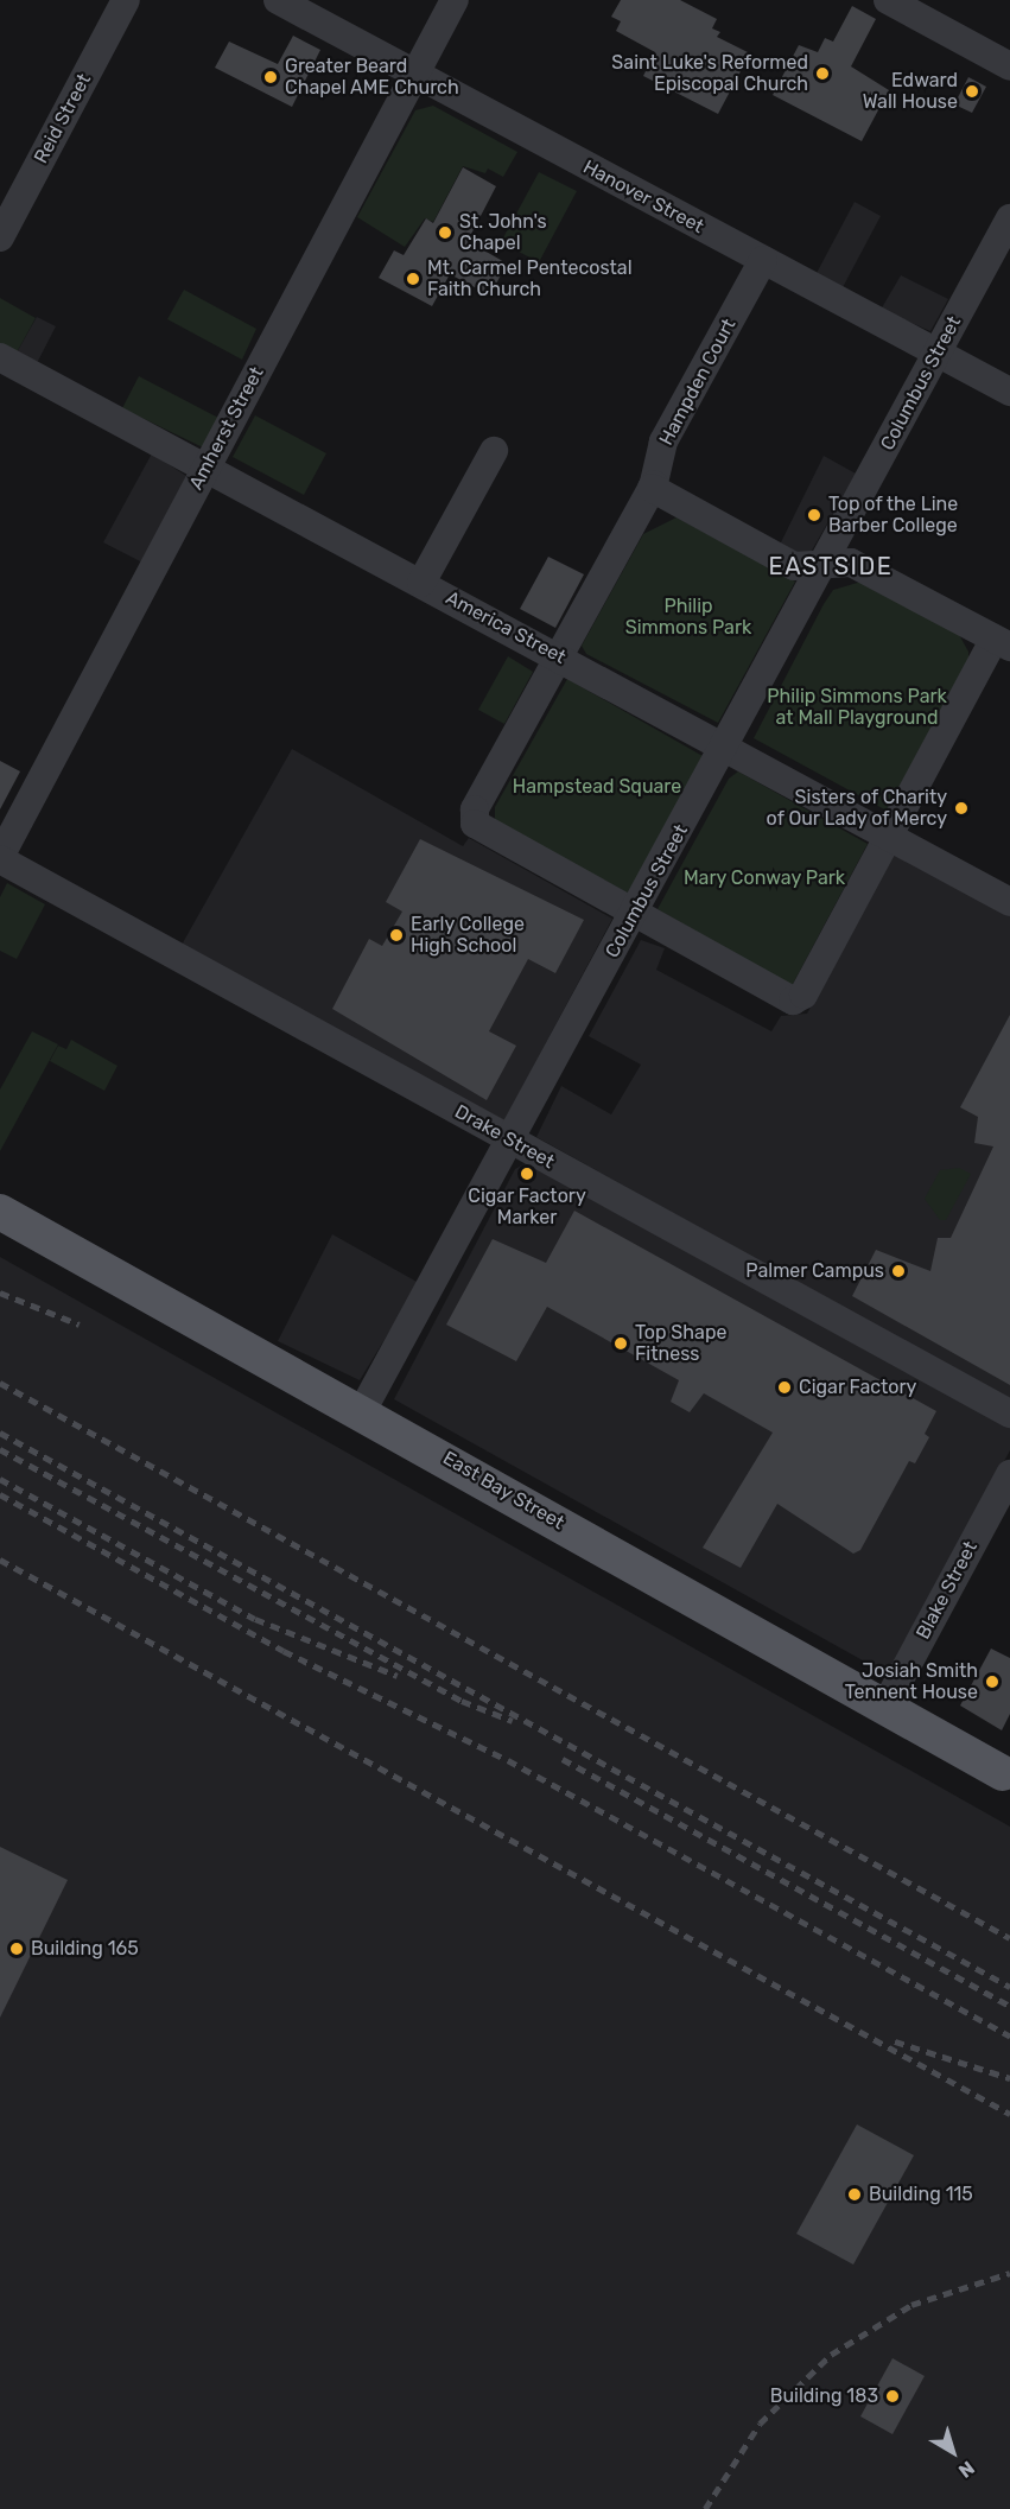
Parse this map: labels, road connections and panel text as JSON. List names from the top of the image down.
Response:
{
  "streets": {
    "main road": ["East Bay Street"],
    "street": [
      "Reid Street",
      "Hanover Street",
      "Hampden Court",
      "Columbus Street",
      "Amherst Street",
      "America Street",
      "Drake Street",
      "Blake Street"
    ]
  },
  "crossings": [
    ["Hanover Street", "Hampden Court"],
    ["Hanover Street", "Columbus Street"],
    ["Hanover Street", "Amherst Street"],
    ["Hampden Court", "Columbus Street"],
    ["Hampden Court", "America Street"],
    ["Columbus Street", "America Street"],
    ["Columbus Street", "Drake Street"],
    ["Columbus Street", "East Bay Street"],
    ["Amherst Street", "America Street"],
    ["Amherst Street", "Drake Street"],
    ["East Bay Street", "Blake Street"]
  ],
  "districts": ["EASTSIDE"],
  "parks": [
    "Philip Simmons Park",
    "Philip Simmons Park at Mall Playground",
    "Hampstead Square",
    "Mary Conway Park"
  ],
  "places": [
    "Saint Luke's Reformed Episcopal Church",
    "Greater Beard Chapel AME Church",
    "Edward Wall House",
    "St. John's Chapel",
    "Mt. Carmel Pentecostal Faith Church",
    "Top of the Line Barber College",
    "Sisters of Charity of Our Lady of Mercy",
    "Early College High School",
    "Cigar Factory Marker",
    "Palmer Campus",
    "Top Shape Fitness",
    "Cigar Factory",
    "Josiah Smith Tennent House",
    "Building 165",
    "Building 115",
    "Building 183"
  ],
  "north": "bottom right"
}
